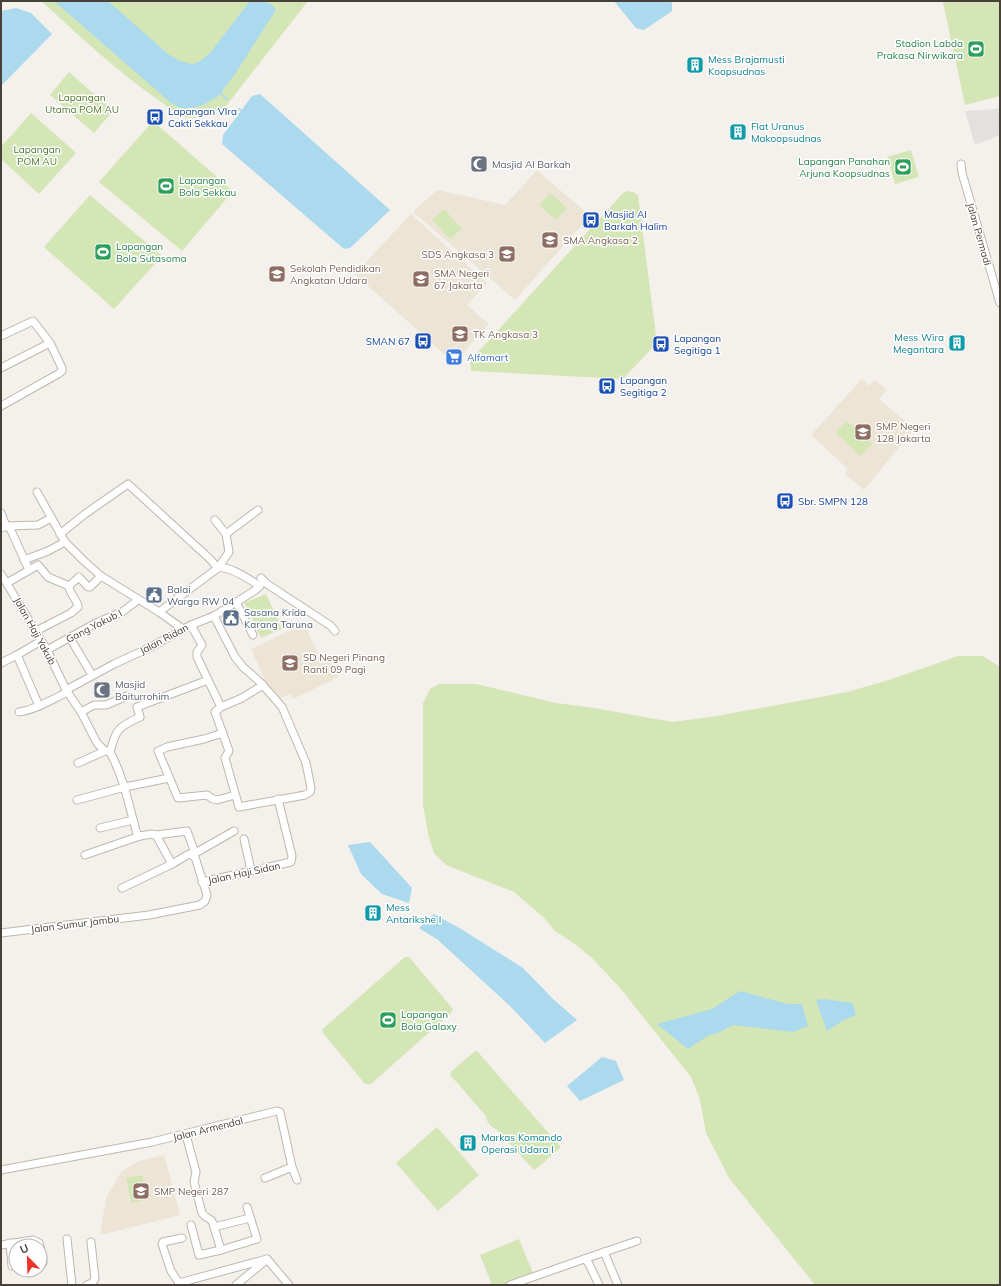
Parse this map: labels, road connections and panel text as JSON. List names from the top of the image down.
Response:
{
  "streets": {
    "street": [
      "Jalan Permadi",
      "Gang Yakub I",
      "Jalan Haji Yakub",
      "Jalan Ridan",
      "Jalan Haji Sidan",
      "Jalan Sumur Jambu",
      "Jalan Armendal"
    ]
  },
  "crossings": [
    ["Gang Yakub I", "Jalan Haji Yakub"],
    ["Jalan Haji Yakub", "Jalan Ridan"],
    ["Jalan Haji Sidan", "Jalan Sumur Jambu"]
  ],
  "parks": ["Lapangan Utama POM AU", "Lapangan POM AU"],
  "places": {
    "sports": [
      "Stadion Labda Prakasa Nirwikara",
      "Lapangan Panahan Arjuna Koopsudnas",
      "Lapangan Bola Sekkau",
      "Lapangan Bola Sutasoma",
      "Lapangan Bola Galaxy"
    ],
    "building": [
      "Mess Brajamusti Koopsudnas",
      "Flat Uranus Makoopsudnas",
      "Mess Wira Megantara",
      "Mess Antarikshe I",
      "Markas Komando Operasi Udara I"
    ],
    "bus stop": [
      "Lapangan VIra Cakti Sekkau",
      "Masjid Al Barkah Halim",
      "SMAN 67",
      "Lapangan Segitiga 1",
      "Lapangan Segitiga 2",
      "Sbr. SMPN 128"
    ],
    "mosque": ["Masjid Al Barkah", "Masjid Baiturrohim"],
    "school or university": [
      "SMA Angkasa 2",
      "SDS Angkasa 3",
      "Sekolah Pendidikan Angkatan Udara",
      "SMA Negeri 67 Jakarta",
      "TK Angkasa 3",
      "SMP Negeri 128 Jakarta",
      "SD Negeri Pinang Ranti 09 Pagi",
      "SMP Negeri 287"
    ],
    "supermarket": ["Alfamart"],
    "public building": ["Balai Warga RW 04", "Sasana Krida Karang Taruna"]
  },
  "north": "top left"
}
